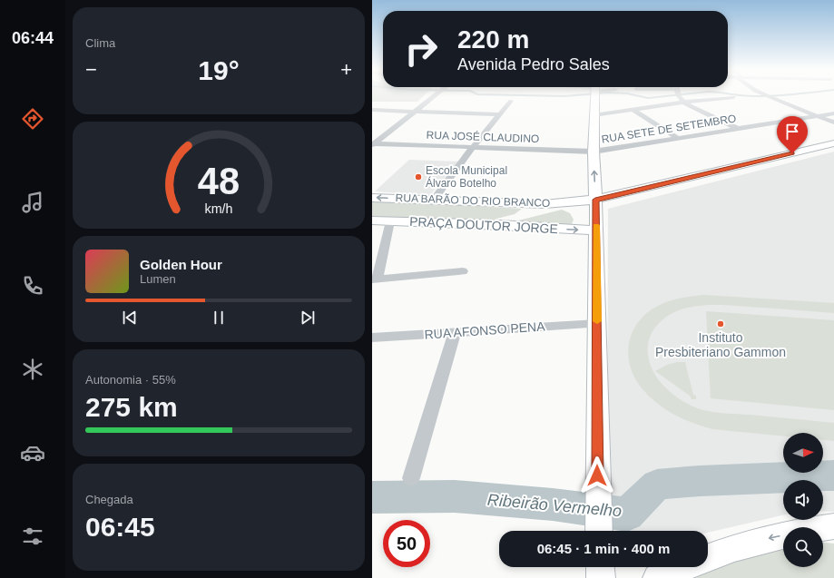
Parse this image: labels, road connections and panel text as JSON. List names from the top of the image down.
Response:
{
  "streets": {
    "main road": ["RUA BARÃO DO RIO BRANCO", "PRAÇA DOUTOR JORGE"],
    "street": ["RUA SETE DE SETEMBRO", "RUA JOSÉ CLAUDINO", "RUA AFONSO PENA"]
  },
  "crossings": [
    ["RUA SETE DE SETEMBRO", "RUA JOSÉ CLAUDINO"]
  ],
  "one_way": ["PRAÇA DOUTOR JORGE"],
  "water": ["Ribeirão Vermelho"],
  "places": ["Escola Municipal Álvaro Botelho", "Instituto Presbiteriano Gammon"],
  "north": "right",
  "page": {
    "tabs": "06:44",
    "tile": [
      "Clima",
      ["Autonomia · 55%", "275 km"],
      ["Chegada", "06:45"]
    ],
    "turn": ["220 m", "Avenida Pedro Sales"],
    "heat": ["−", "19°", "+"],
    "song": ["Golden Hour", "Lumen"],
    "limit": "50",
    "trip": "06:45 · 1 min · 400 m",
    "gauge": ["48", "km/h"]
  }
}
